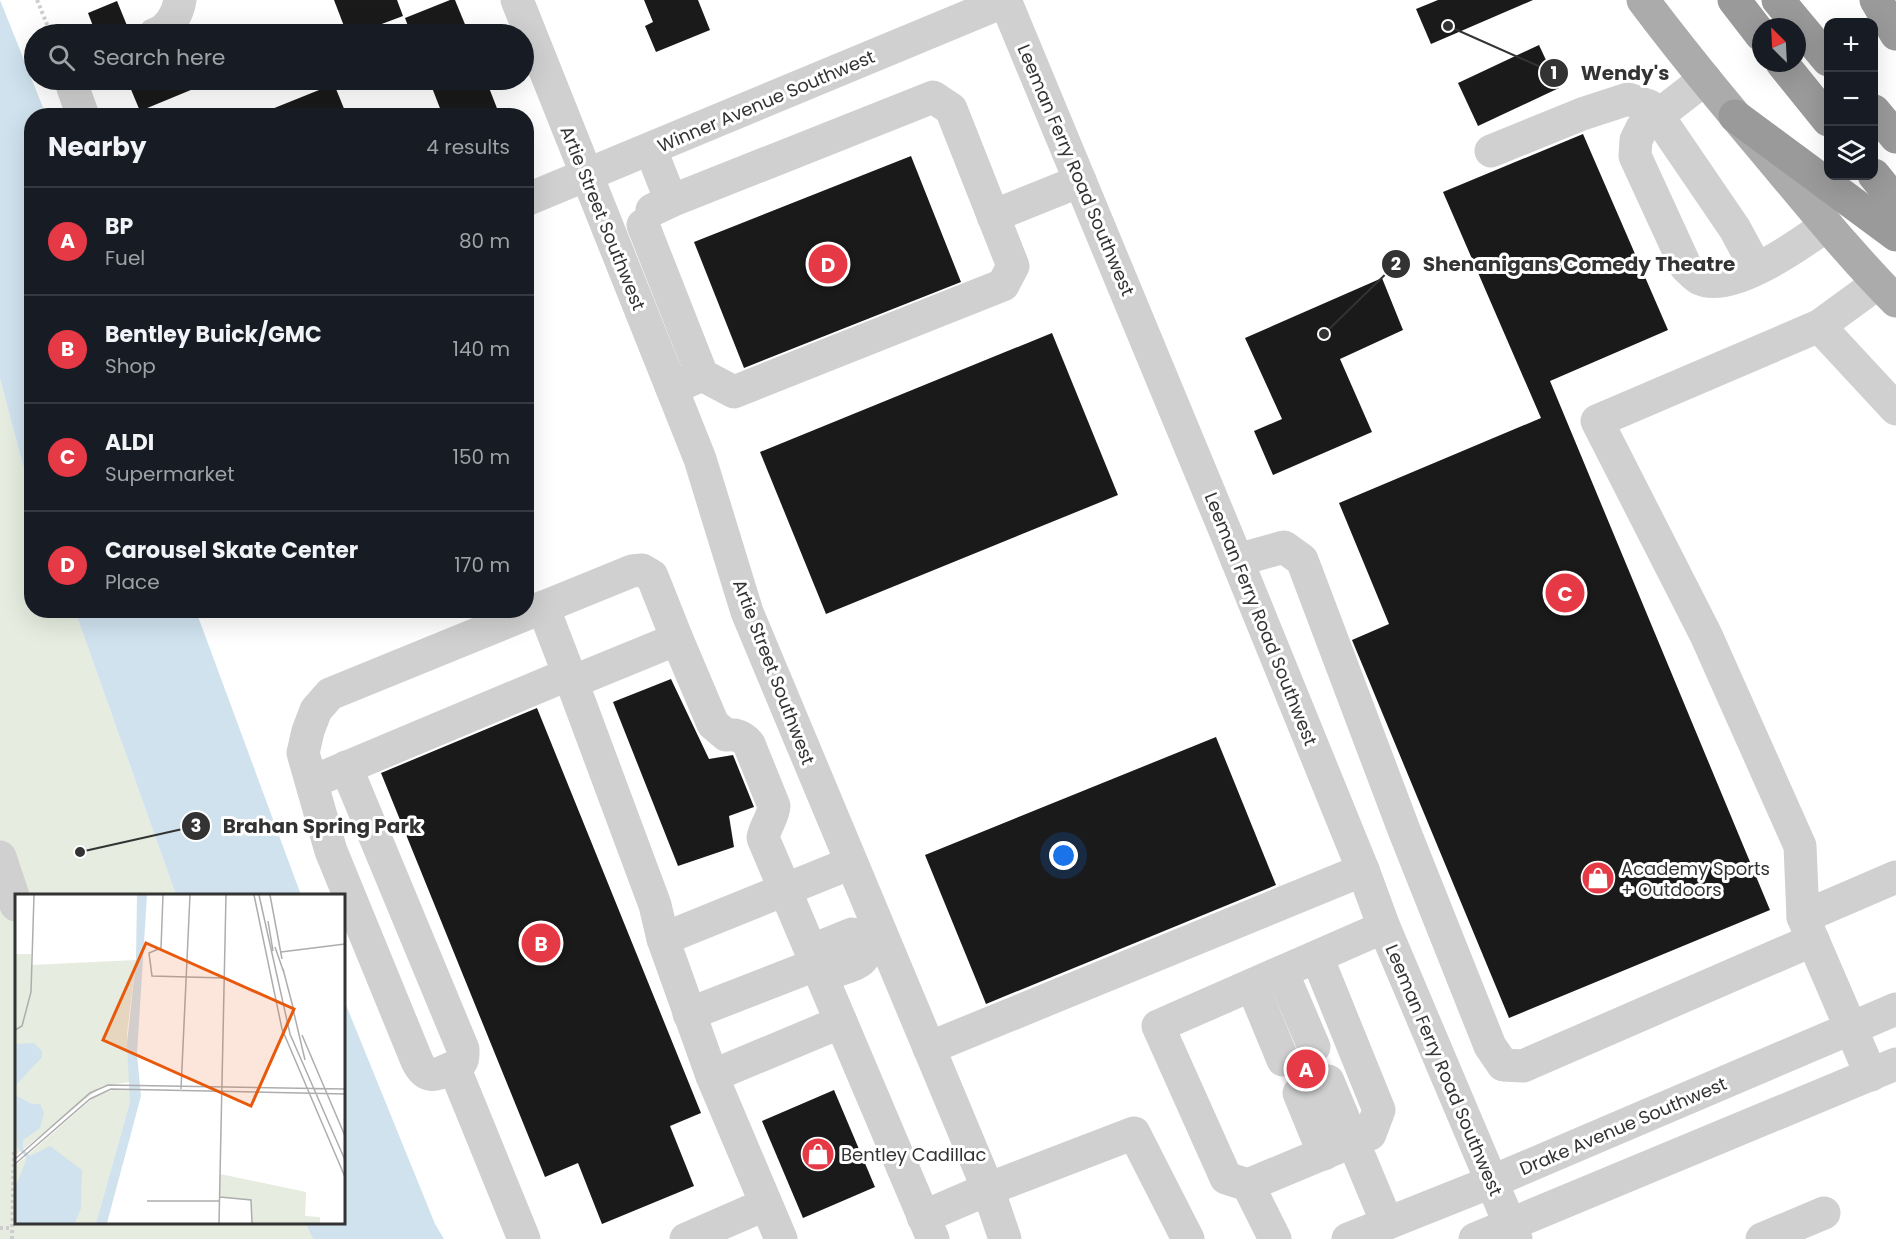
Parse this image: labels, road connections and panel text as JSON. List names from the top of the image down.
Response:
{
  "streets": {
    "street": [
      "Winner Avenue Southwest",
      "Leeman Ferry Road Southwest",
      "Artie Street Southwest",
      "Drake Avenue Southwest"
    ]
  },
  "crossings": [
    ["Winner Avenue Southwest", "Leeman Ferry Road Southwest"],
    ["Winner Avenue Southwest", "Artie Street Southwest"],
    ["Leeman Ferry Road Southwest", "Drake Avenue Southwest"]
  ],
  "places": {
    "other": ["Wendy's", "Shenanigans Comedy Theatre", "Brahan Spring Park"],
    "shop": ["Academy Sports + Outdoors", "Bentley Cadillac"]
  },
  "north": "top left",
  "page": {
    "map_buttons": ["+", "−"],
    "search": "Search here",
    "heading": ["Nearby", "4 results"],
    "list": [
      {
        "mark": "A",
        "name": "BP",
        "note": "Fuel",
        "value": "80 m"
      },
      {
        "mark": "B",
        "name": "Bentley Buick/GMC",
        "note": "Shop",
        "value": "140 m"
      },
      {
        "mark": "C",
        "name": "ALDI",
        "note": "Supermarket",
        "value": "150 m"
      },
      {
        "mark": "D",
        "name": "Carousel Skate Center",
        "note": "Place",
        "value": "170 m"
      }
    ],
    "pins": [
      "D",
      "C",
      "B",
      "A"
    ]
  }
}
